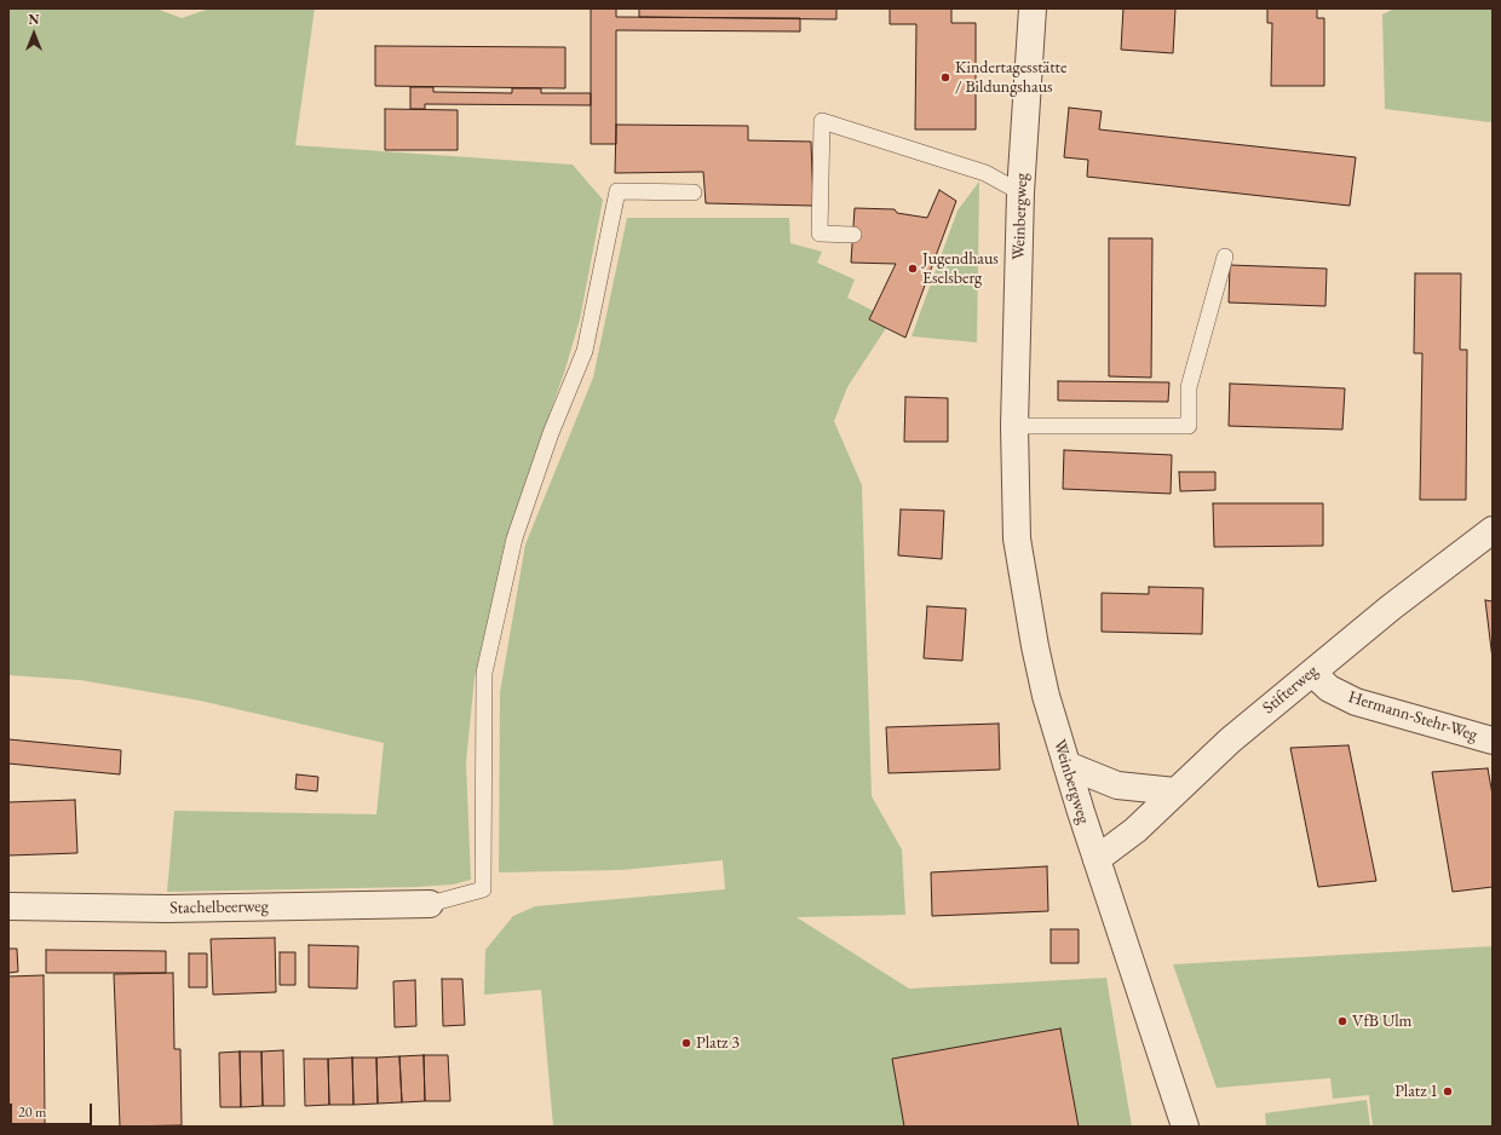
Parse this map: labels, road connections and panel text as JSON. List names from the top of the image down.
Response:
{
  "streets": {
    "street": [
      "Weinbergweg",
      "Stifterweg",
      "Hermann-Stehr-Weg",
      "Stachelbeerweg"
    ]
  },
  "crossings": [
    ["Weinbergweg", "Stifterweg"],
    ["Stifterweg", "Hermann-Stehr-Weg"]
  ],
  "places": [
    "Kindertagesstätte / Bildungshaus",
    "Jugendhaus Eselsberg",
    "VfB Ulm",
    "Platz 3",
    "Platz 1"
  ],
  "scale_bar": "20 m",
  "north": "top"
}
